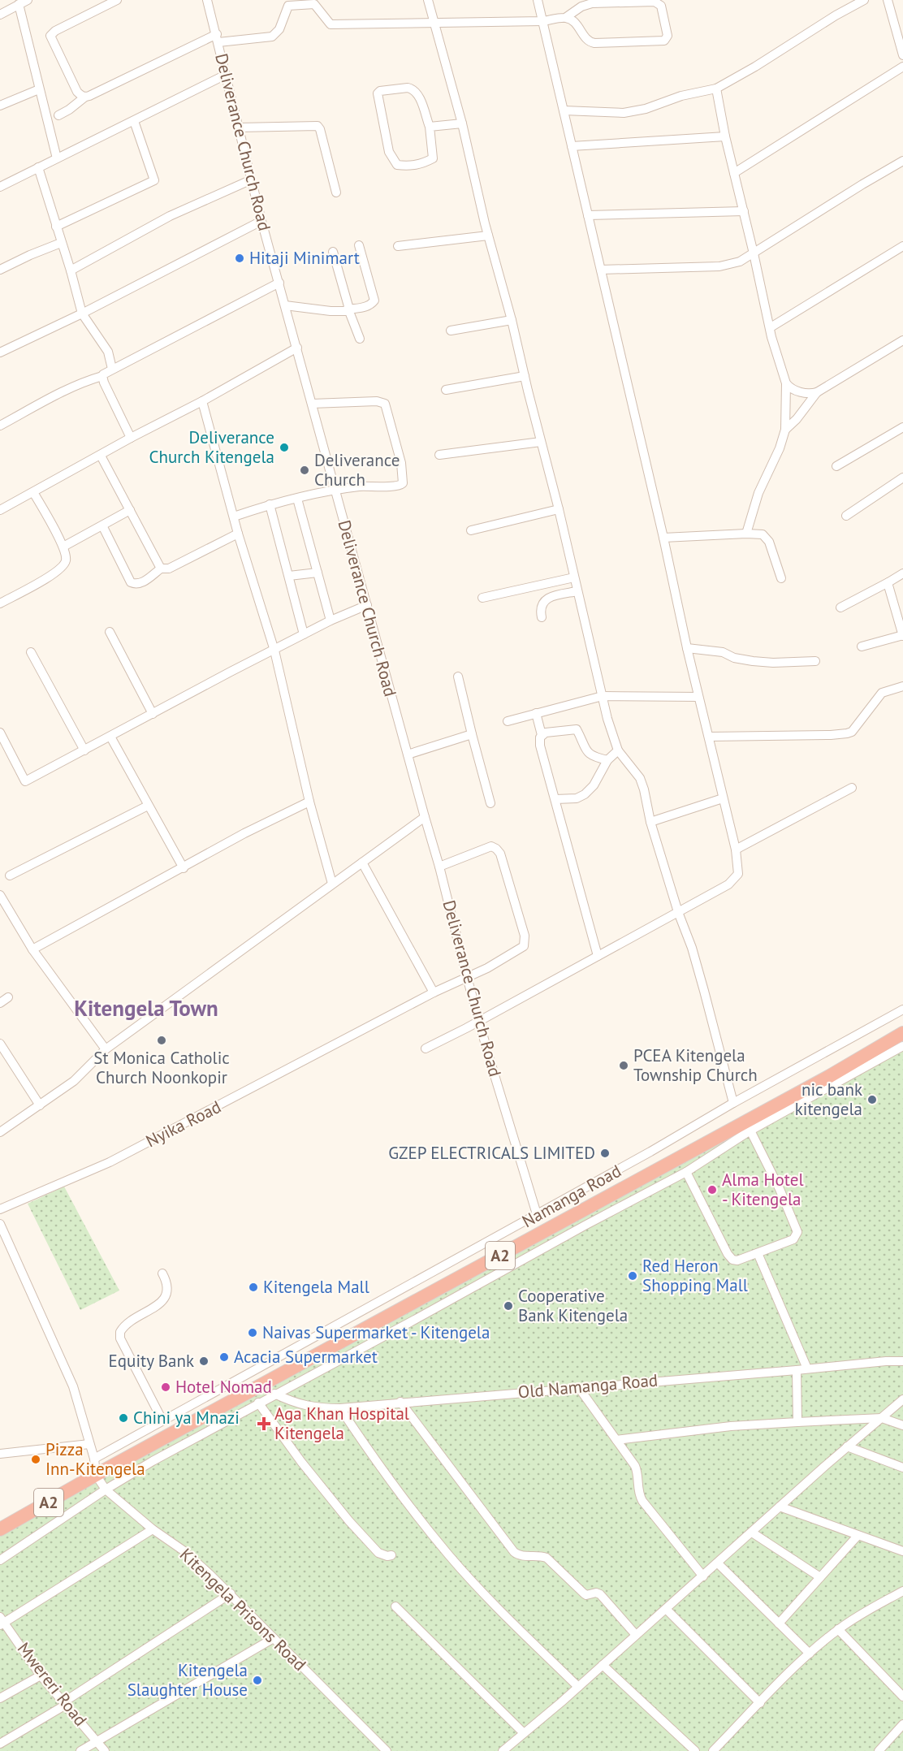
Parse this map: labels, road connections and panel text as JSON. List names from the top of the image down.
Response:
{
  "streets": {
    "highway": ["Namanga Road", "A2"],
    "street": [
      "Deliverance Church Road",
      "Nyika Road",
      "Old Namanga Road",
      "Kitengela Prisons Road",
      "Mwereri Road"
    ]
  },
  "crossings": [
    ["Deliverance Church Road", "Nyika Road"],
    ["Namanga Road", "Kitengela Prisons Road"]
  ],
  "districts": ["Kitengela Town"],
  "places": {
    "other": [
      "Hitaji Minimart",
      "Deliverance Church Kitengela",
      "Deliverance Church",
      "St Monica Catholic Church Noonkopir",
      "PCEA Kitengela Township Church",
      "nic bank kitengela",
      "GZEP ELECTRICALS LIMITED",
      "Alma Hotel - Kitengela",
      "Red Heron Shopping Mall",
      "Kitengela Mall",
      "Cooperative Bank Kitengela",
      "Naivas Supermarket - Kitengela",
      "Acacia Supermarket",
      "Equity Bank",
      "Hotel Nomad",
      "Chini ya Mnazi",
      "Pizza Inn-Kitengela",
      "Kitengela Slaughter House"
    ],
    "health": ["Aga Khan Hospital Kitengela"]
  }
}
